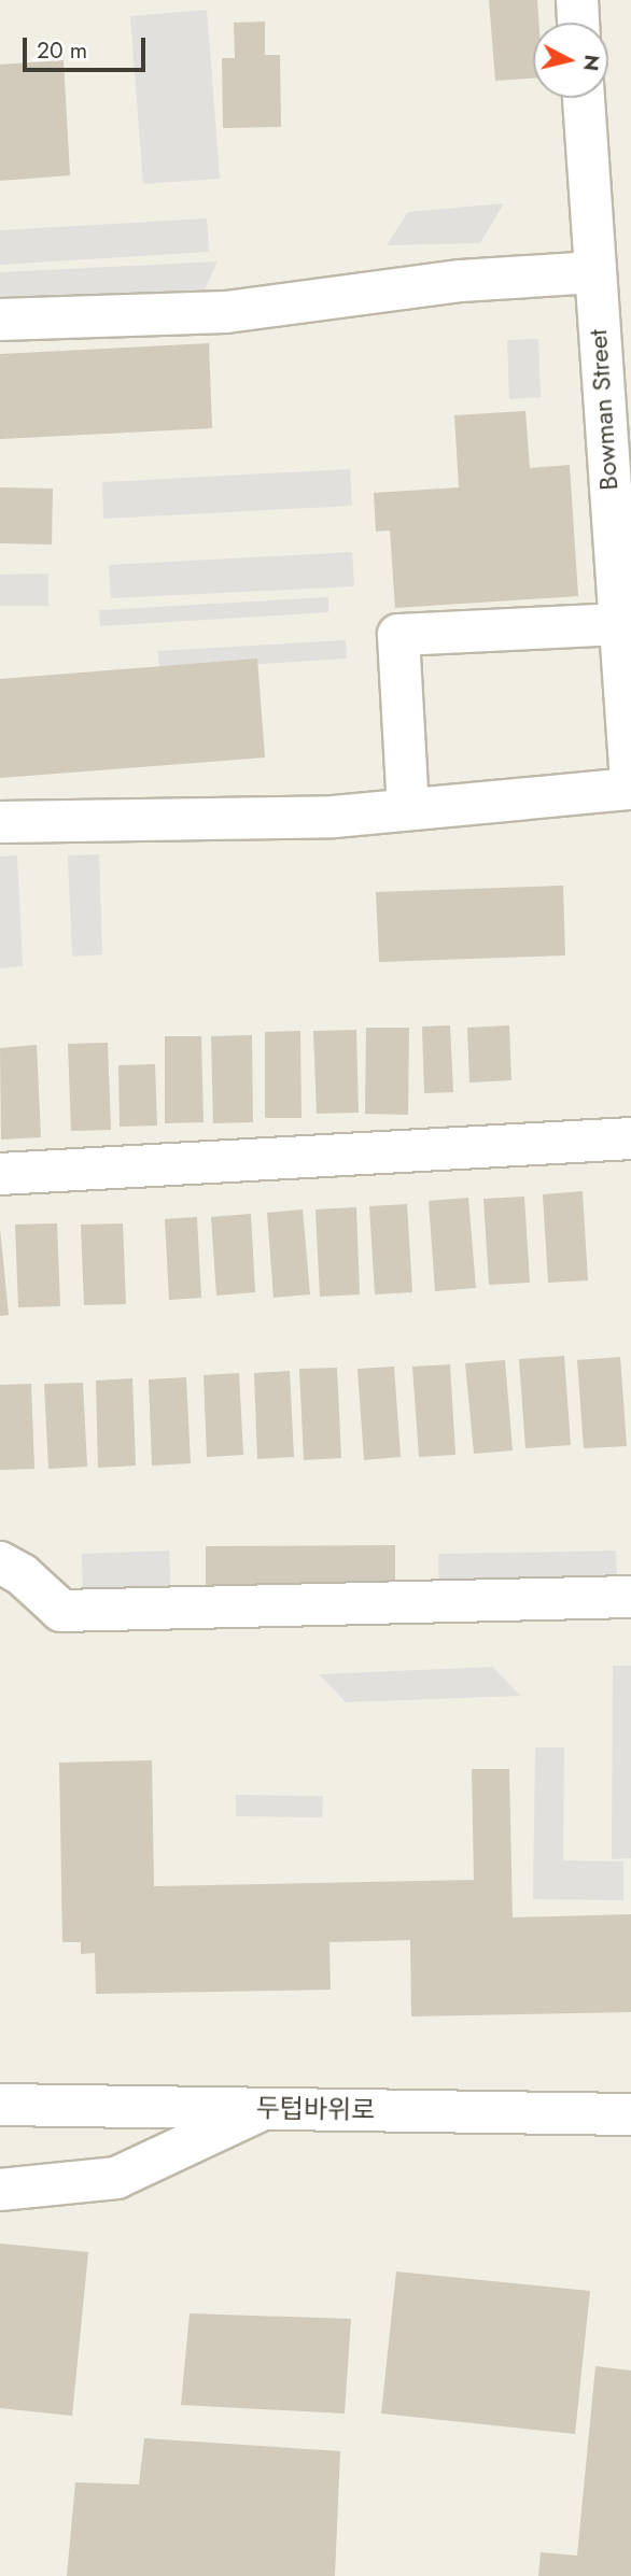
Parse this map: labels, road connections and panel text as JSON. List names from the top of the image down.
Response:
{
  "streets": {
    "street": ["Bowman Street", "두텁바위로"]
  },
  "scale_bar": "20 m",
  "north": "right"
}
